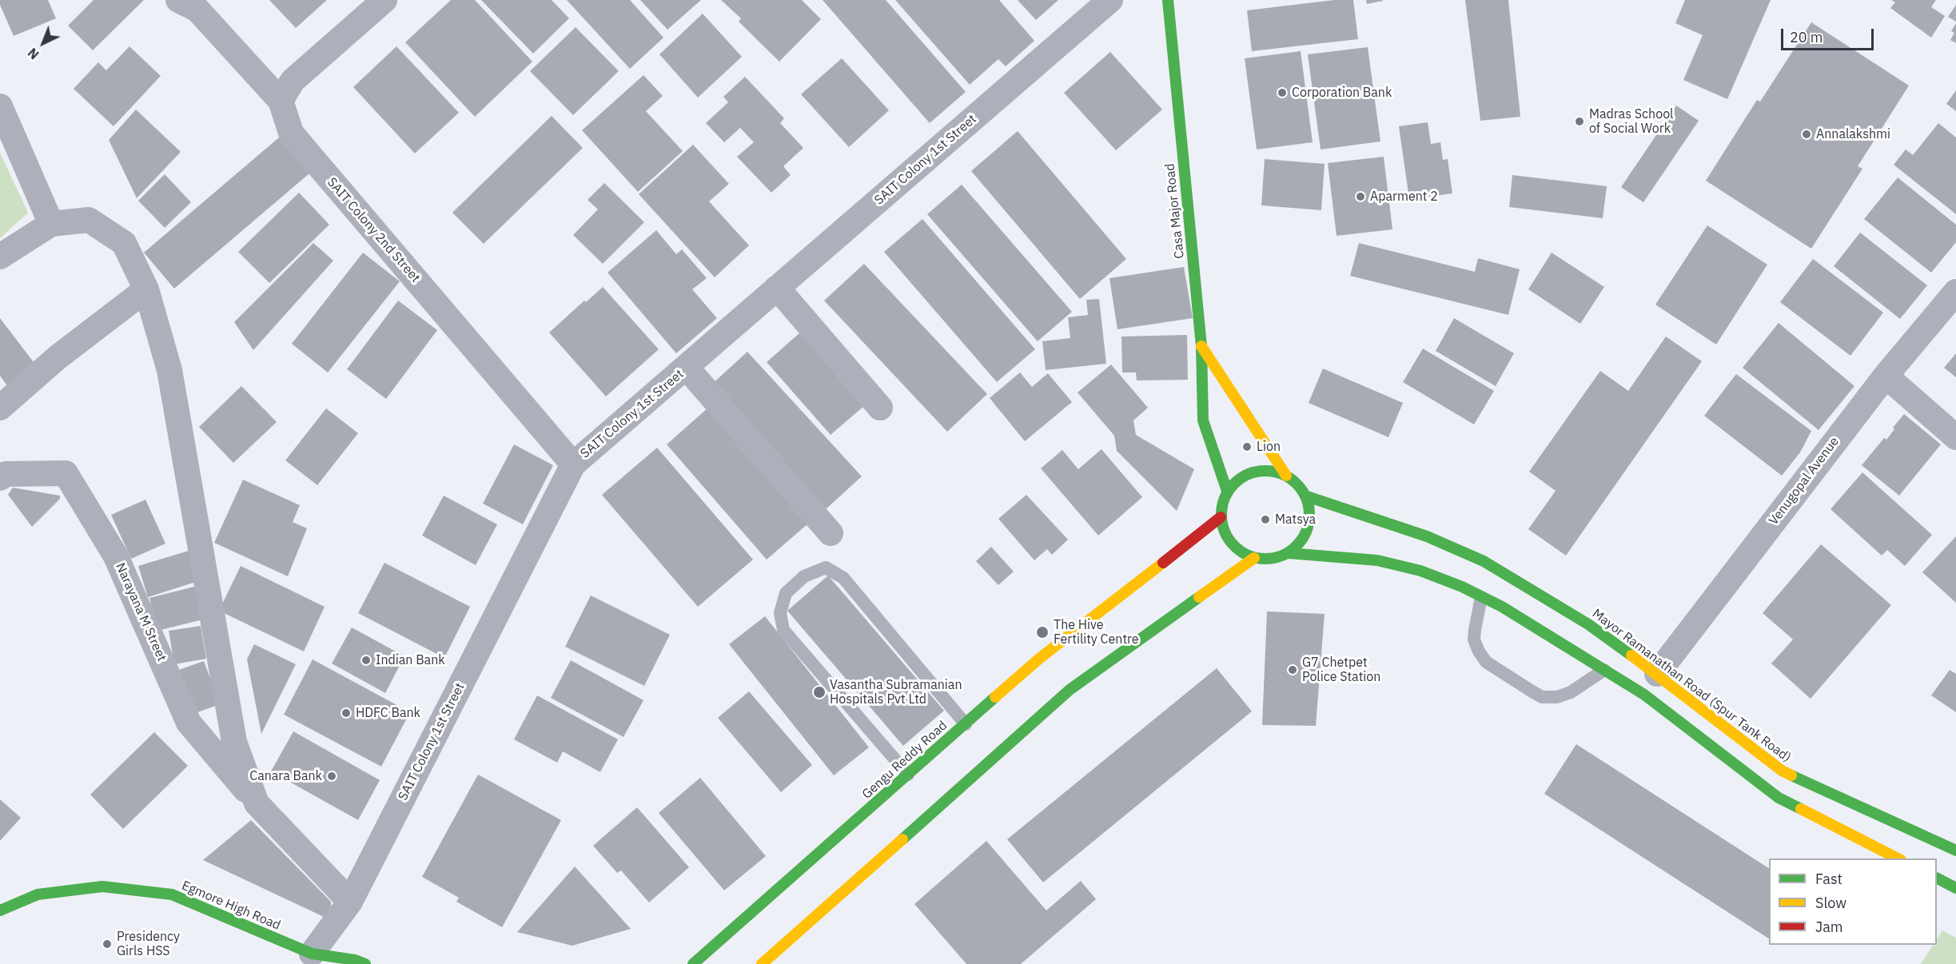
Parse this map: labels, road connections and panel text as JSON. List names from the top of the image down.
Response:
{
  "streets": {
    "main road": [
      "Casa Major Road",
      "Mayor Ramanathan Road (Spur Tank Road)",
      "Gengu Reddy Road",
      "Egmore High Road"
    ],
    "street": [
      "SAIT Colony 1st Street",
      "SAIT Colony 2nd Street",
      "Venugopal Avenue",
      "Narayana M Street"
    ]
  },
  "crossings": [
    ["SAIT Colony 1st Street", "SAIT Colony 2nd Street"],
    ["SAIT Colony 1st Street", "Egmore High Road"],
    ["Casa Major Road", "Mayor Ramanathan Road (Spur Tank Road)"],
    ["Casa Major Road", "Gengu Reddy Road"],
    ["Venugopal Avenue", "Mayor Ramanathan Road (Spur Tank Road)"],
    ["Mayor Ramanathan Road (Spur Tank Road)", "Gengu Reddy Road"]
  ],
  "places": [
    "Corporation Bank",
    "Madras School of Social Work",
    "Annalakshmi",
    "Aparment 2",
    "Lion",
    "Matsya",
    "The Hive Fertility Centre",
    "Indian Bank",
    "G7 Chetpet Police Station",
    "Vasantha Subramanian Hospitals Pvt Ltd",
    "HDFC Bank",
    "Canara Bank",
    "Presidency Girls HSS"
  ],
  "legend": ["Fast", "Slow", "Jam"],
  "scale_bar": "20 m",
  "north": "bottom left"
}
